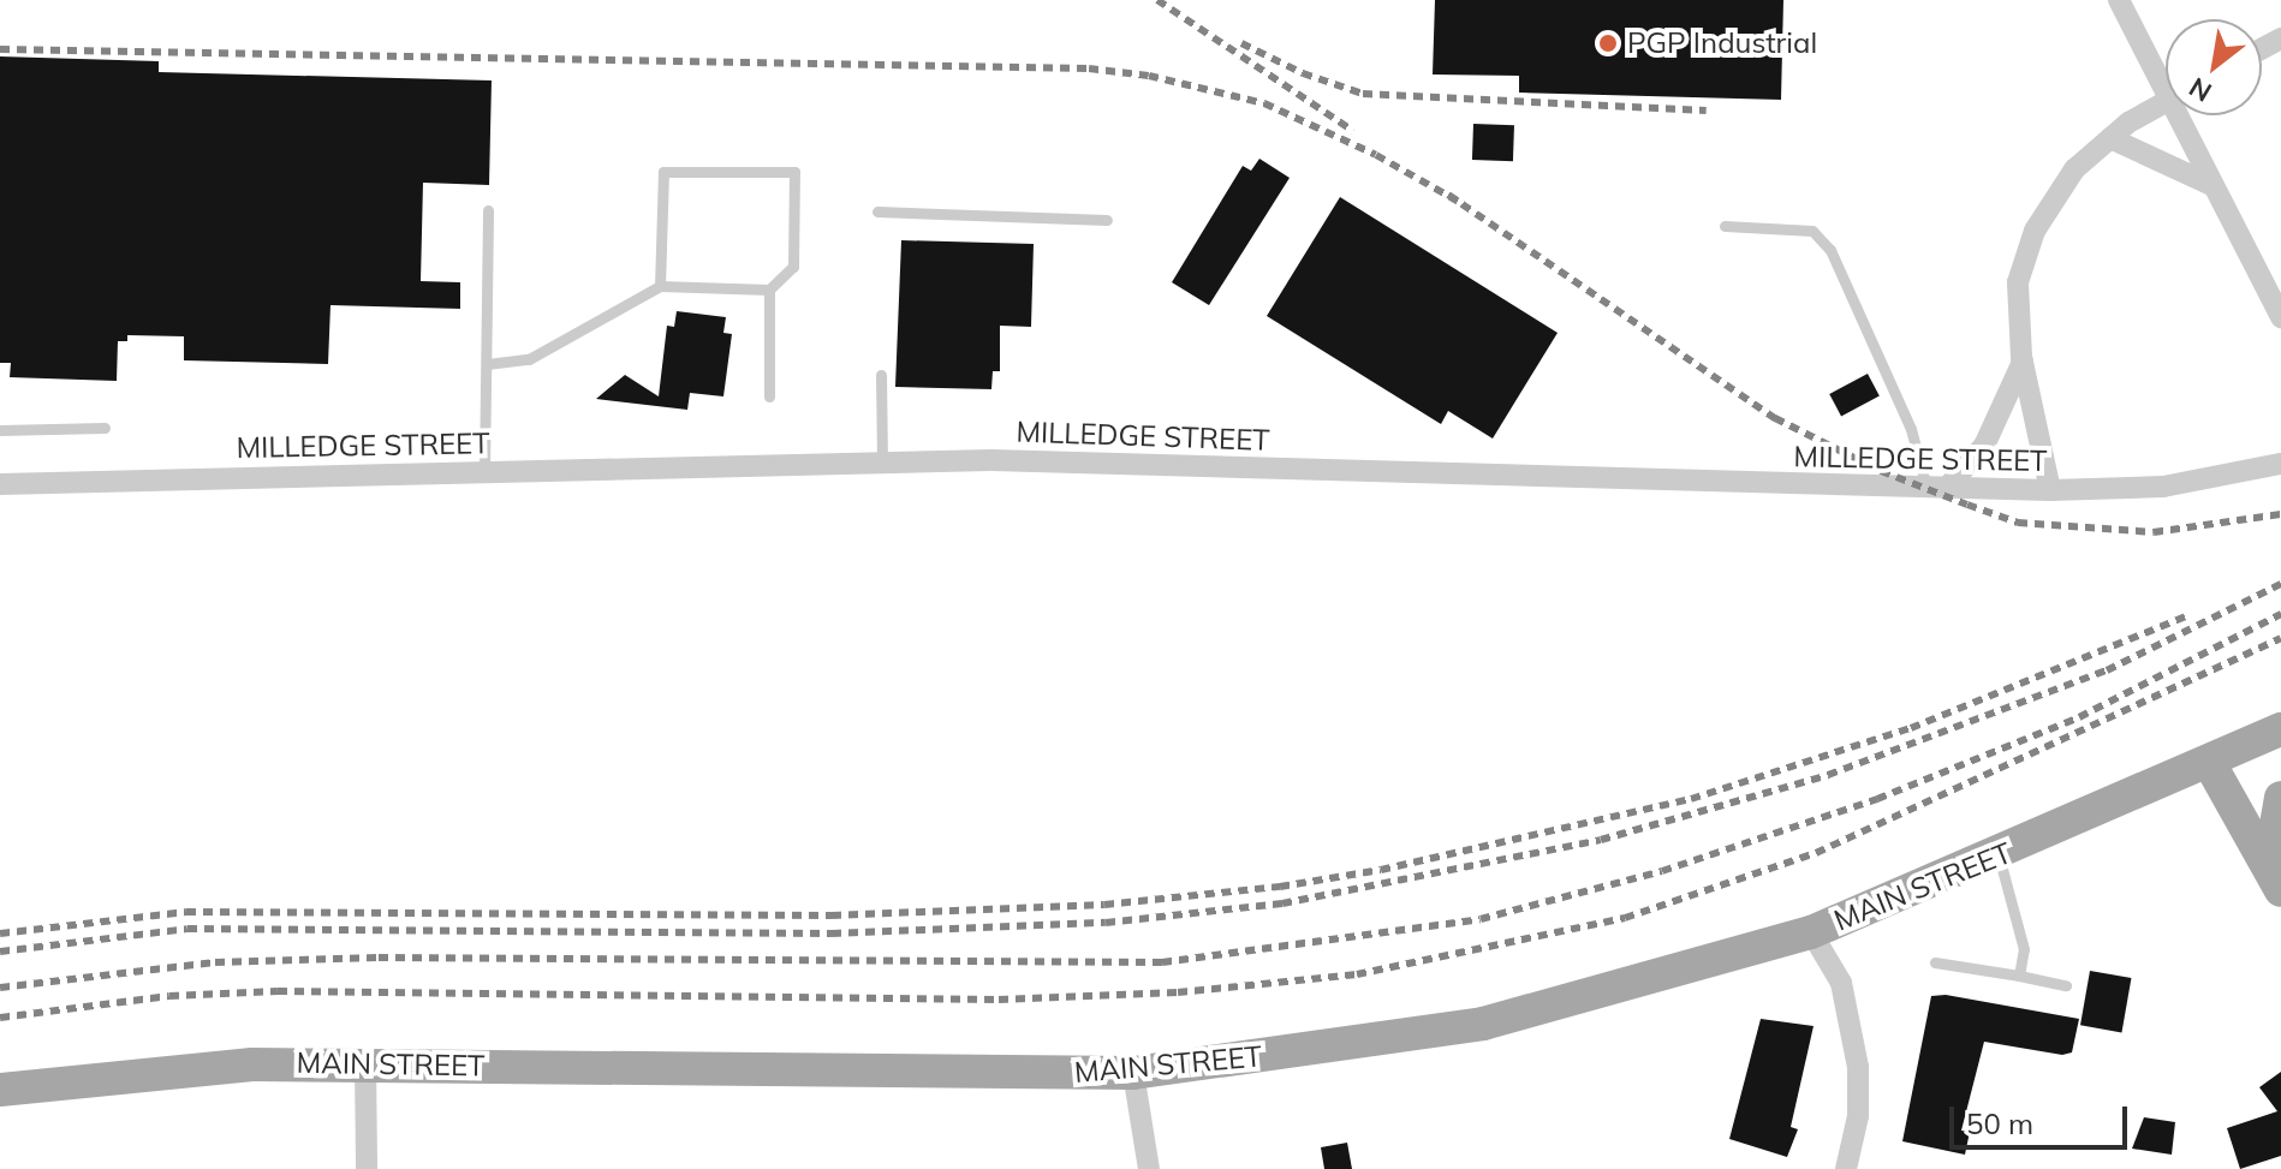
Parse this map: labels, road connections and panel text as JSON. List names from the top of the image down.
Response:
{
  "streets": {
    "main road": ["MAIN STREET"],
    "street": ["MILLEDGE STREET"]
  },
  "places": ["PGP Industrial"],
  "scale_bar": "50 m",
  "north": "bottom left"
}
